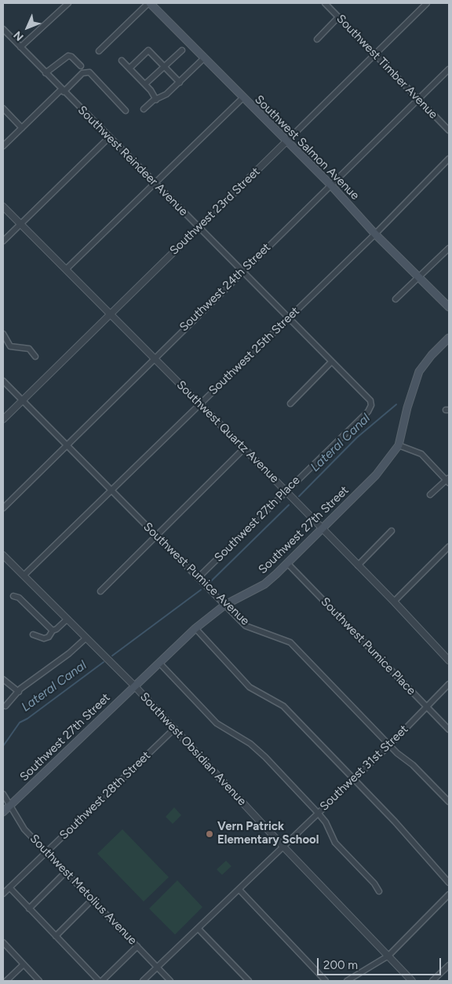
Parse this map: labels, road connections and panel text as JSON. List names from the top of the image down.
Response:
{
  "streets": {
    "main road": ["Southwest Salmon Avenue", "Southwest 27th Street"],
    "street": [
      "Southwest Timber Avenue",
      "Southwest Reindeer Avenue",
      "Southwest 23rd Street",
      "Southwest 24th Street",
      "Southwest 25th Street",
      "Southwest Quartz Avenue",
      "Southwest 27th Place",
      "Southwest Pumice Avenue",
      "Southwest Pumice Place",
      "Southwest Obsidian Avenue",
      "Southwest 31st Street",
      "Southwest 28th Street",
      "Southwest Metolius Avenue"
    ]
  },
  "crossings": [
    ["Southwest Timber Avenue", "Southwest 23rd Street"],
    ["Southwest Timber Avenue", "Southwest 24th Street"],
    ["Southwest Salmon Avenue", "Southwest 23rd Street"],
    ["Southwest Salmon Avenue", "Southwest 24th Street"],
    ["Southwest Salmon Avenue", "Southwest 25th Street"],
    ["Southwest Reindeer Avenue", "Southwest 23rd Street"],
    ["Southwest Reindeer Avenue", "Southwest 24th Street"],
    ["Southwest Reindeer Avenue", "Southwest 25th Street"],
    ["Southwest Reindeer Avenue", "Southwest 27th Place"],
    ["Southwest 23rd Street", "Southwest Quartz Avenue"],
    ["Southwest 23rd Street", "Southwest Pumice Avenue"],
    ["Southwest 24th Street", "Southwest Quartz Avenue"],
    ["Southwest 24th Street", "Southwest Pumice Avenue"],
    ["Southwest 25th Street", "Southwest Quartz Avenue"],
    ["Southwest 25th Street", "Southwest Pumice Avenue"],
    ["Southwest 25th Street", "Southwest Obsidian Avenue"],
    ["Southwest Quartz Avenue", "Southwest 27th Place"],
    ["Southwest Quartz Avenue", "Southwest 27th Street"],
    ["Southwest 27th Place", "Southwest Pumice Avenue"],
    ["Southwest 27th Street", "Southwest Pumice Avenue"],
    ["Southwest 27th Street", "Southwest Pumice Place"],
    ["Southwest 27th Street", "Southwest Obsidian Avenue"],
    ["Southwest 27th Street", "Southwest Metolius Avenue"],
    ["Southwest Pumice Avenue", "Southwest 31st Street"],
    ["Southwest Pumice Place", "Southwest 31st Street"],
    ["Southwest Obsidian Avenue", "Southwest 31st Street"],
    ["Southwest Obsidian Avenue", "Southwest 28th Street"],
    ["Southwest 31st Street", "Southwest Metolius Avenue"],
    ["Southwest 28th Street", "Southwest Metolius Avenue"]
  ],
  "water": ["Lateral Canal"],
  "places": ["Vern Patrick Elementary School"],
  "scale_bar": "200 m",
  "north": "bottom left"
}
